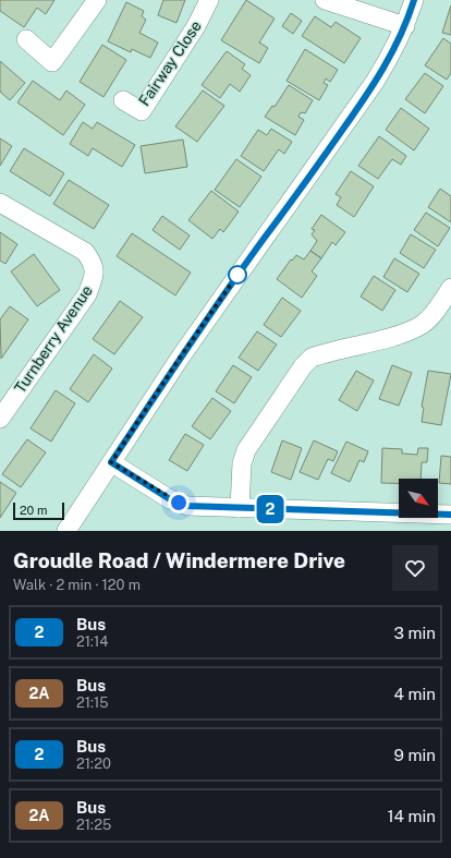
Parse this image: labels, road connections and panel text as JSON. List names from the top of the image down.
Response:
{
  "streets": {
    "street": ["Fairway Close", "Turnberry Avenue"]
  },
  "lines": ["bus line 2"],
  "scale_bar": "20 m",
  "north": "bottom right",
  "page": {
    "on_map": "2",
    "scale": "20 m",
    "heading": ["Groudle Road / Windermere Drive", "Walk · 2 min · 120 m"],
    "list": [
      {
        "mark": "2",
        "name": "Bus",
        "note": "21:14",
        "value": "3 min"
      },
      {
        "mark": "2A",
        "name": "Bus",
        "note": "21:15",
        "value": "4 min"
      },
      {
        "mark": "2",
        "name": "Bus",
        "note": "21:20",
        "value": "9 min"
      },
      {
        "mark": "2A",
        "name": "Bus",
        "note": "21:25",
        "value": "14 min"
      }
    ]
  }
}
